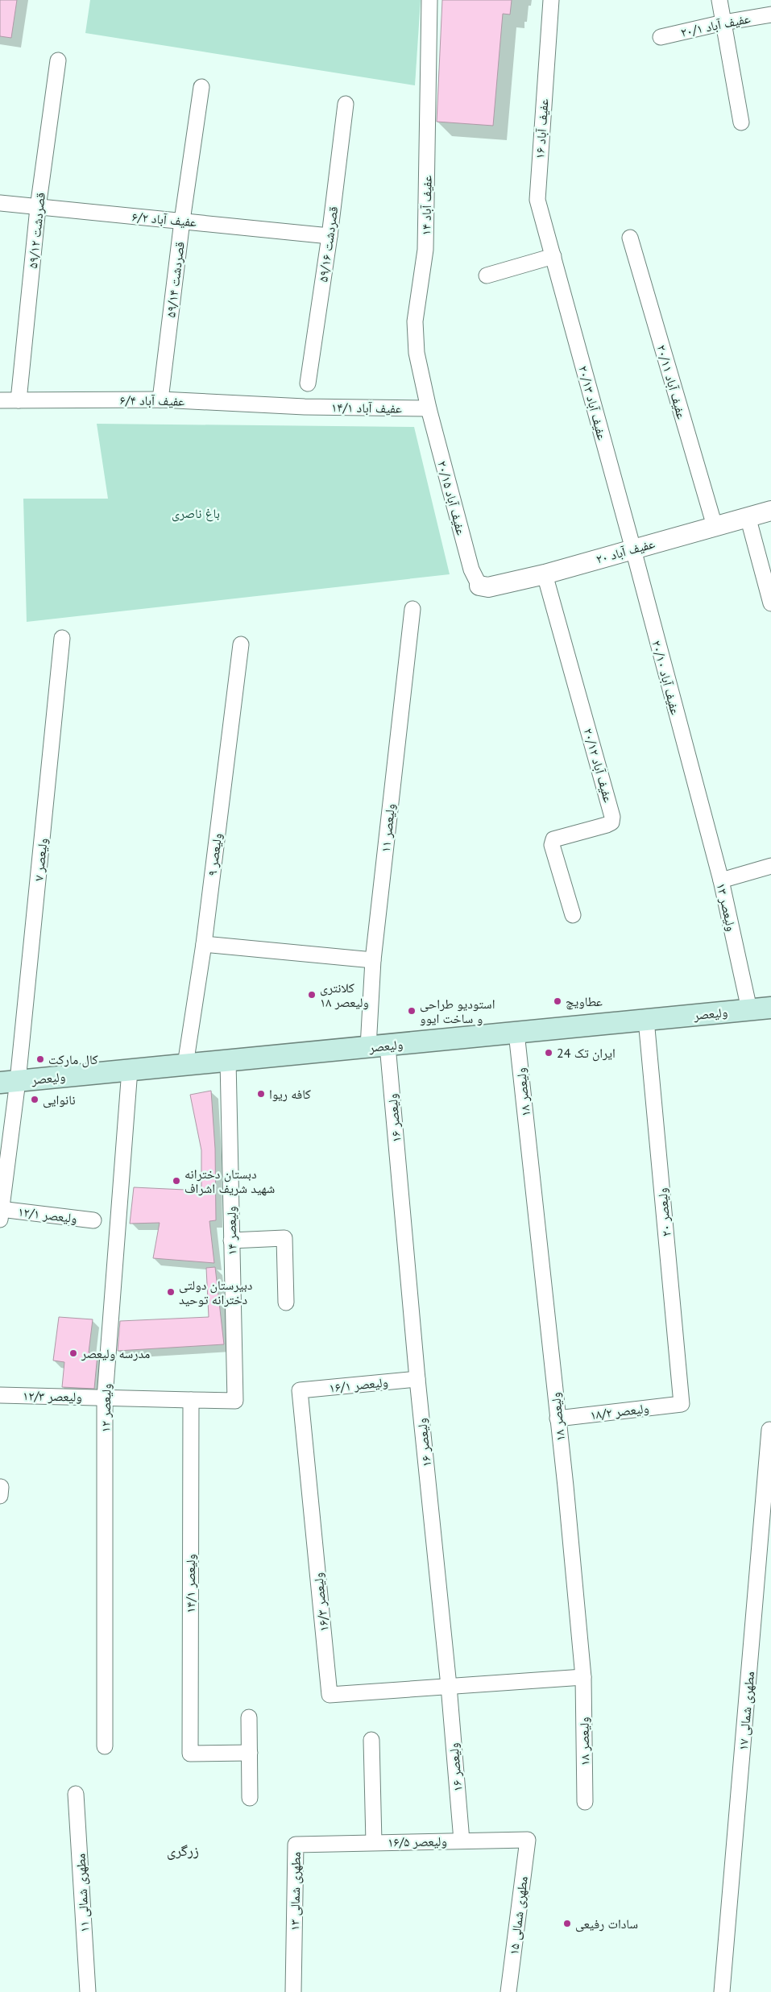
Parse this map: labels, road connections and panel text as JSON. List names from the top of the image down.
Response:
{
  "streets": {
    "main road": ["ولیعصر"],
    "street": [
      "عفیف آباد ۲۰/۱",
      "عفیف آباد ۱۶",
      "عفیف آباد ۱۴",
      "عفیف آباد ۶/۲",
      "۵۹/۱۲ قصردشت",
      "۵۹/۱۶ قصردشت",
      "۵۹/۱۴ قصردشت",
      "عفیف آباد ۲۰/۱۱",
      "عفیف آباد ۶/۴",
      "عفیف آباد ۲۰/۱۳",
      "عفیف آباد ۱۴/۱",
      "عفیف آباد ۲۰/۱۵",
      "عفیف آباد ۲۰",
      "عفیف آباد ۲۰/۱۰",
      "عفیف آباد ۲۰/۱۲",
      "۱۱ ولیعصر",
      "۹ ولیعصر",
      "۷ ولیعصر",
      "۱۳ ولیعصر",
      "۱۸ ولیعصر",
      "۱۶ ولیعصر",
      "۲۰ ولیعصر",
      "۱۲/۱ ولیعصر",
      "۱۴ ولیعصر",
      "۱۶/۱ ولیعصر",
      "۱۲/۳ ولیعصر",
      "۱۲ ولیعصر",
      "۱۸/۲ ولیعصر",
      "۱۴/۱ ولیعصر",
      "۱۶/۳ ولیعصر",
      "۱۷ مطهری شمالی",
      "۱۶/۵ ولیعصر",
      "۱۳ مطهری شمالی",
      "۱۱ مطهری شمالی",
      "۱۵ مطهری شمالی"
    ]
  },
  "crossings": [
    ["عفیف آباد ۱۶", "عفیف آباد ۲۰/۱۳"],
    ["عفیف آباد ۱۴", "عفیف آباد ۱۴/۱"],
    ["عفیف آباد ۱۴", "عفیف آباد ۲۰/۱۵"],
    ["عفیف آباد ۶/۲", "۵۹/۱۲ قصردشت"],
    ["عفیف آباد ۶/۲", "۵۹/۱۶ قصردشت"],
    ["عفیف آباد ۶/۲", "۵۹/۱۴ قصردشت"],
    ["۵۹/۱۲ قصردشت", "عفیف آباد ۶/۴"],
    ["۵۹/۱۴ قصردشت", "عفیف آباد ۶/۴"],
    ["عفیف آباد ۲۰/۱۱", "عفیف آباد ۲۰"],
    ["عفیف آباد ۶/۴", "عفیف آباد ۱۴/۱"],
    ["عفیف آباد ۲۰/۱۳", "عفیف آباد ۲۰"],
    ["عفیف آباد ۲۰/۱۳", "عفیف آباد ۲۰/۱۰"],
    ["عفیف آباد ۱۴/۱", "عفیف آباد ۲۰/۱۵"],
    ["عفیف آباد ۲۰/۱۵", "عفیف آباد ۲۰"],
    ["عفیف آباد ۲۰", "عفیف آباد ۲۰/۱۰"],
    ["عفیف آباد ۲۰", "عفیف آباد ۲۰/۱۲"],
    ["عفیف آباد ۲۰/۱۰", "۱۳ ولیعصر"],
    ["۱۱ ولیعصر", "ولیعصر"],
    ["۱۱ ولیعصر", "۱۶ ولیعصر"],
    ["۹ ولیعصر", "ولیعصر"],
    ["۷ ولیعصر", "ولیعصر"],
    ["۷ ولیعصر", "۱۲/۱ ولیعصر"],
    ["۱۳ ولیعصر", "ولیعصر"],
    ["ولیعصر", "۱۸ ولیعصر"],
    ["ولیعصر", "۱۶ ولیعصر"],
    ["ولیعصر", "۲۰ ولیعصر"],
    ["ولیعصر", "۱۴ ولیعصر"],
    ["ولیعصر", "۱۲ ولیعصر"],
    ["۱۸ ولیعصر", "۱۸/۲ ولیعصر"],
    ["۱۶ ولیعصر", "۱۶/۱ ولیعصر"],
    ["۱۶ ولیعصر", "۱۶/۳ ولیعصر"],
    ["۱۶ ولیعصر", "۱۶/۵ ولیعصر"],
    ["۲۰ ولیعصر", "۱۸/۲ ولیعصر"],
    ["۱۴ ولیعصر", "۱۲/۳ ولیعصر"],
    ["۱۴ ولیعصر", "۱۴/۱ ولیعصر"],
    ["۱۶/۱ ولیعصر", "۱۶/۳ ولیعصر"],
    ["۱۲/۳ ولیعصر", "۱۲ ولیعصر"],
    ["۱۲/۳ ولیعصر", "۱۴/۱ ولیعصر"],
    ["۱۶/۵ ولیعصر", "۱۳ مطهری شمالی"],
    ["۱۶/۵ ولیعصر", "۱۵ مطهری شمالی"]
  ],
  "districts": ["زرگری"],
  "parks": ["باغ ناصری"],
  "places": [
    "کلانتری ۱۸ ولیعصر",
    "عطاویچ",
    "استودیو طراحی و ساخت ایوو",
    "ایران تک 24",
    "کال مارکت",
    "کافه ریوا",
    "نانوایی",
    "دبستان دخترانه شهید شریف اشراف",
    "دبیرستان دولتی دخترانه توحید",
    "مدرسه ولیعصر",
    "سادات رفیعی"
  ]
}
